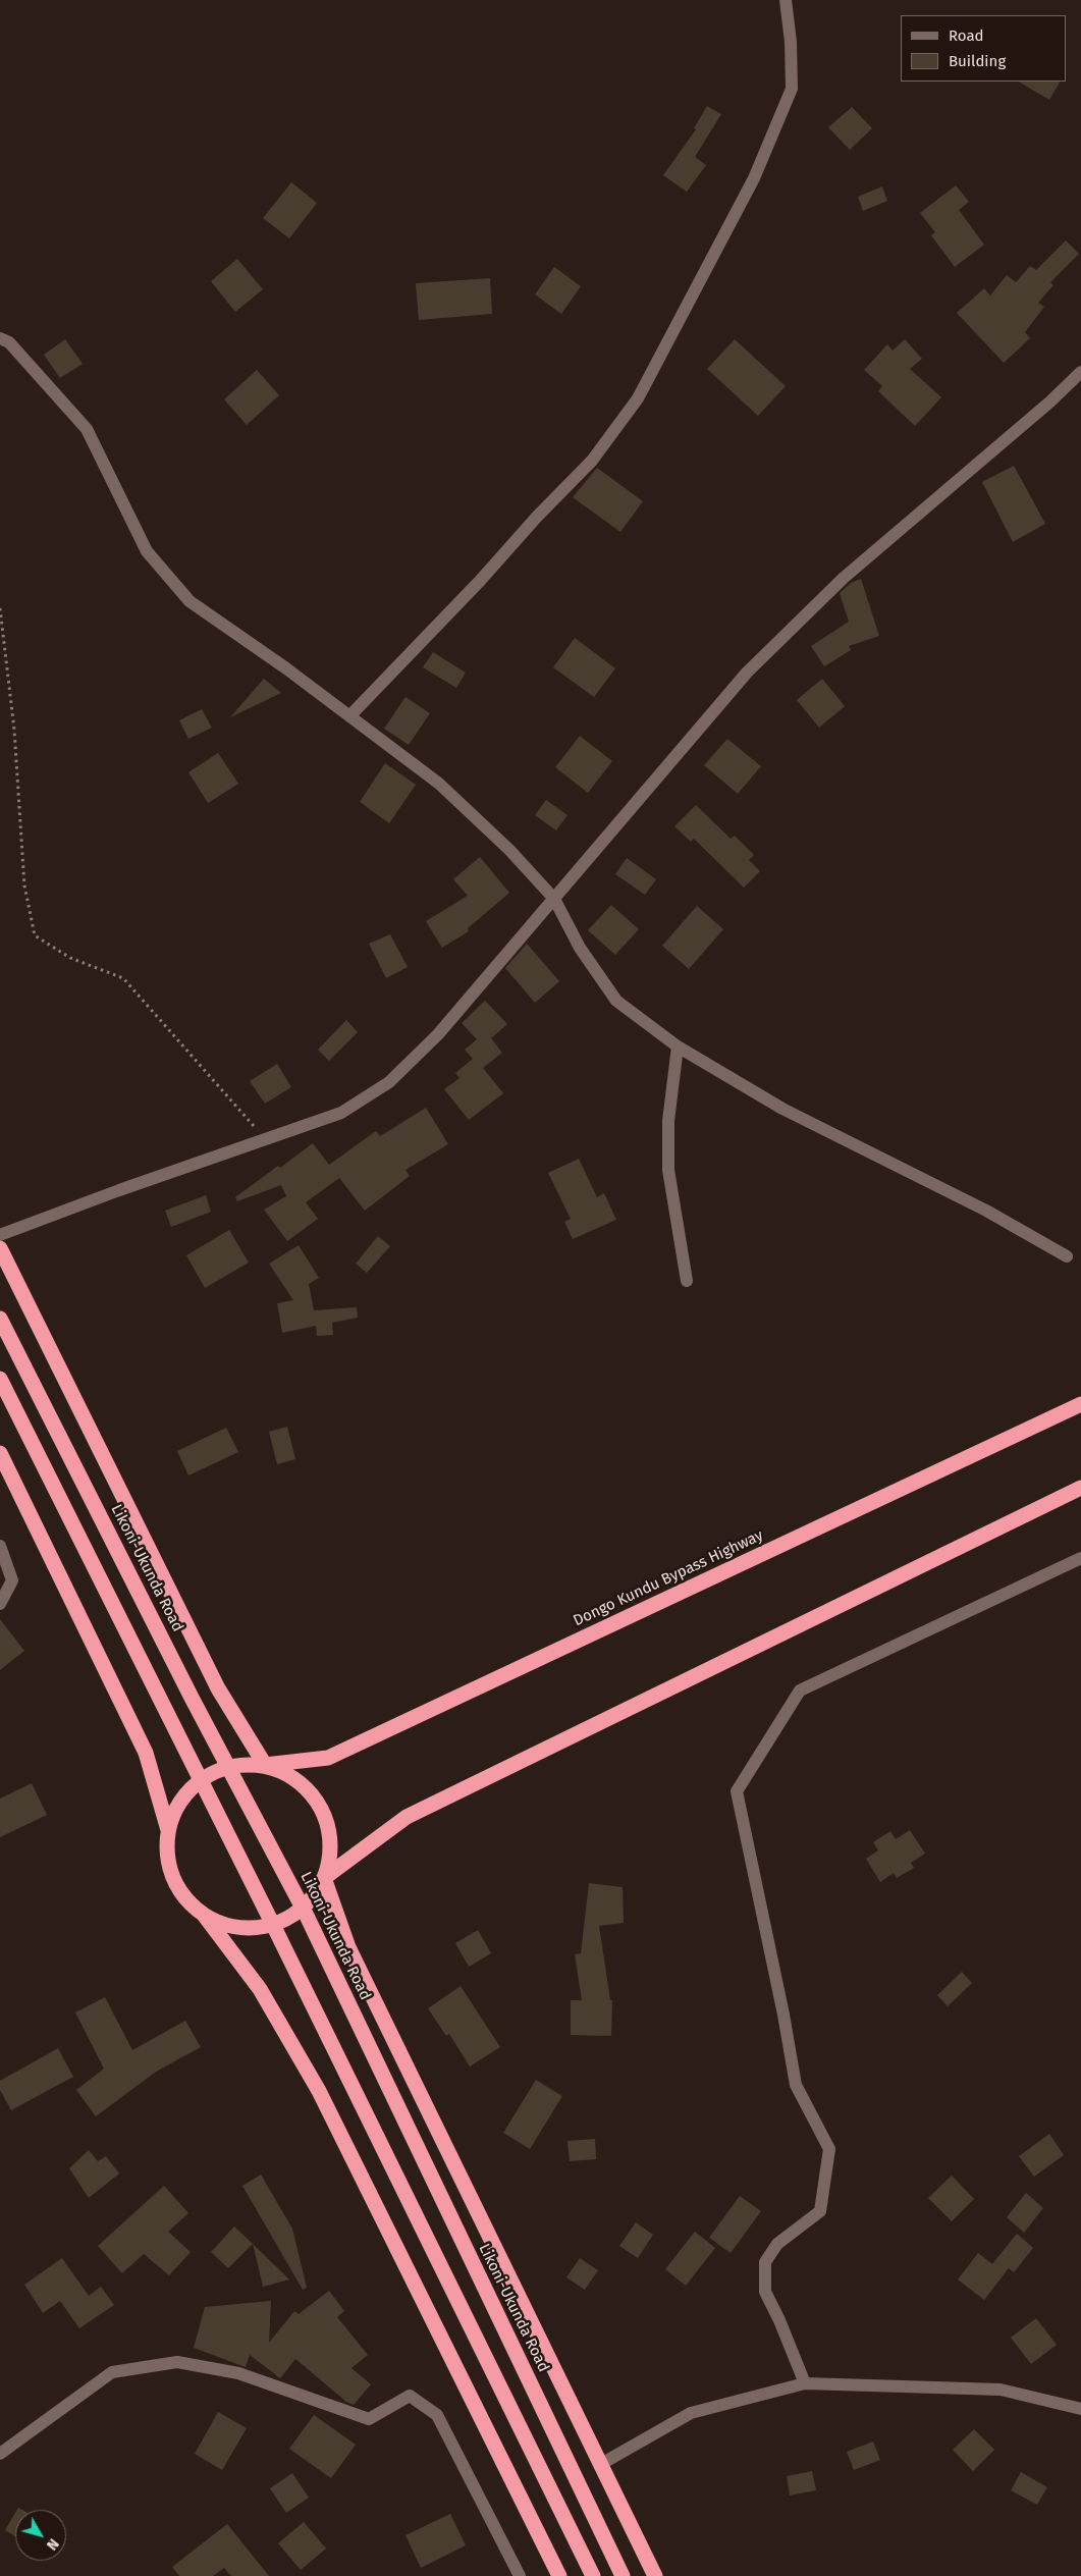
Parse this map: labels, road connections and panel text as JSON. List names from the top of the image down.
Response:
{
  "streets": {
    "highway": ["Likoni-Ukunda Road", "Dongo Kundu Bypass Highway"]
  },
  "legend": ["Road", "Building"],
  "north": "bottom right"
}
